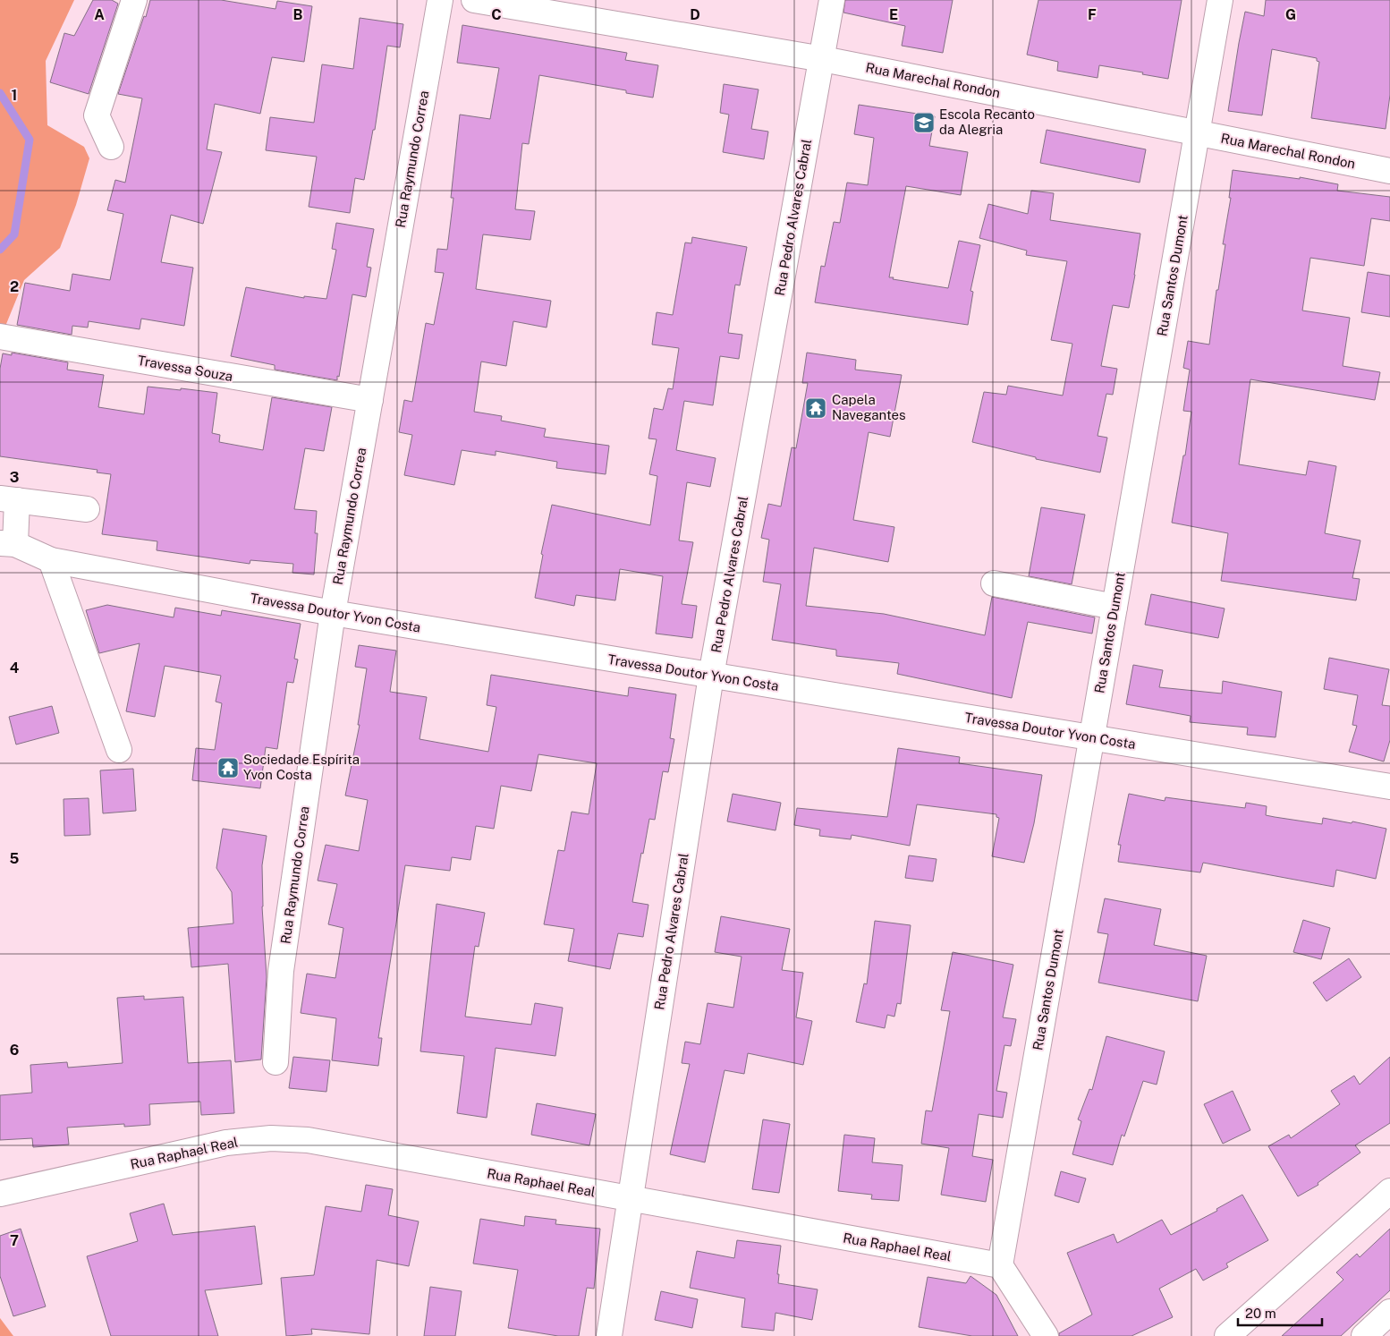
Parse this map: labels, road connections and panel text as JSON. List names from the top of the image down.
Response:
{
  "streets": {
    "street": [
      "Rua Marechal Rondon",
      "Rua Raymundo Correa",
      "Rua Pedro Alvares Cabral",
      "Rua Santos Dumont",
      "Travessa Souza",
      "Travessa Doutor Yvon Costa",
      "Rua Raphael Real"
    ]
  },
  "crossings": [
    ["Rua Marechal Rondon", "Rua Pedro Alvares Cabral"],
    ["Rua Marechal Rondon", "Rua Santos Dumont"],
    ["Rua Raymundo Correa", "Travessa Souza"],
    ["Rua Raymundo Correa", "Travessa Doutor Yvon Costa"],
    ["Rua Pedro Alvares Cabral", "Travessa Doutor Yvon Costa"],
    ["Rua Pedro Alvares Cabral", "Rua Raphael Real"],
    ["Rua Santos Dumont", "Travessa Doutor Yvon Costa"],
    ["Rua Santos Dumont", "Rua Raphael Real"]
  ],
  "places": {
    "school or university": ["Escola Recanto da Alegria"],
    "temple": ["Capela Navegantes", "Sociedade Espírita Yvon Costa"]
  },
  "scale_bar": "20 m",
  "grid": {
    "columns": [
      "A",
      "B",
      "C",
      "D",
      "E",
      "F",
      "G"
    ],
    "rows": [
      "1",
      "2",
      "3",
      "4",
      "5",
      "6",
      "7"
    ]
  }
}
